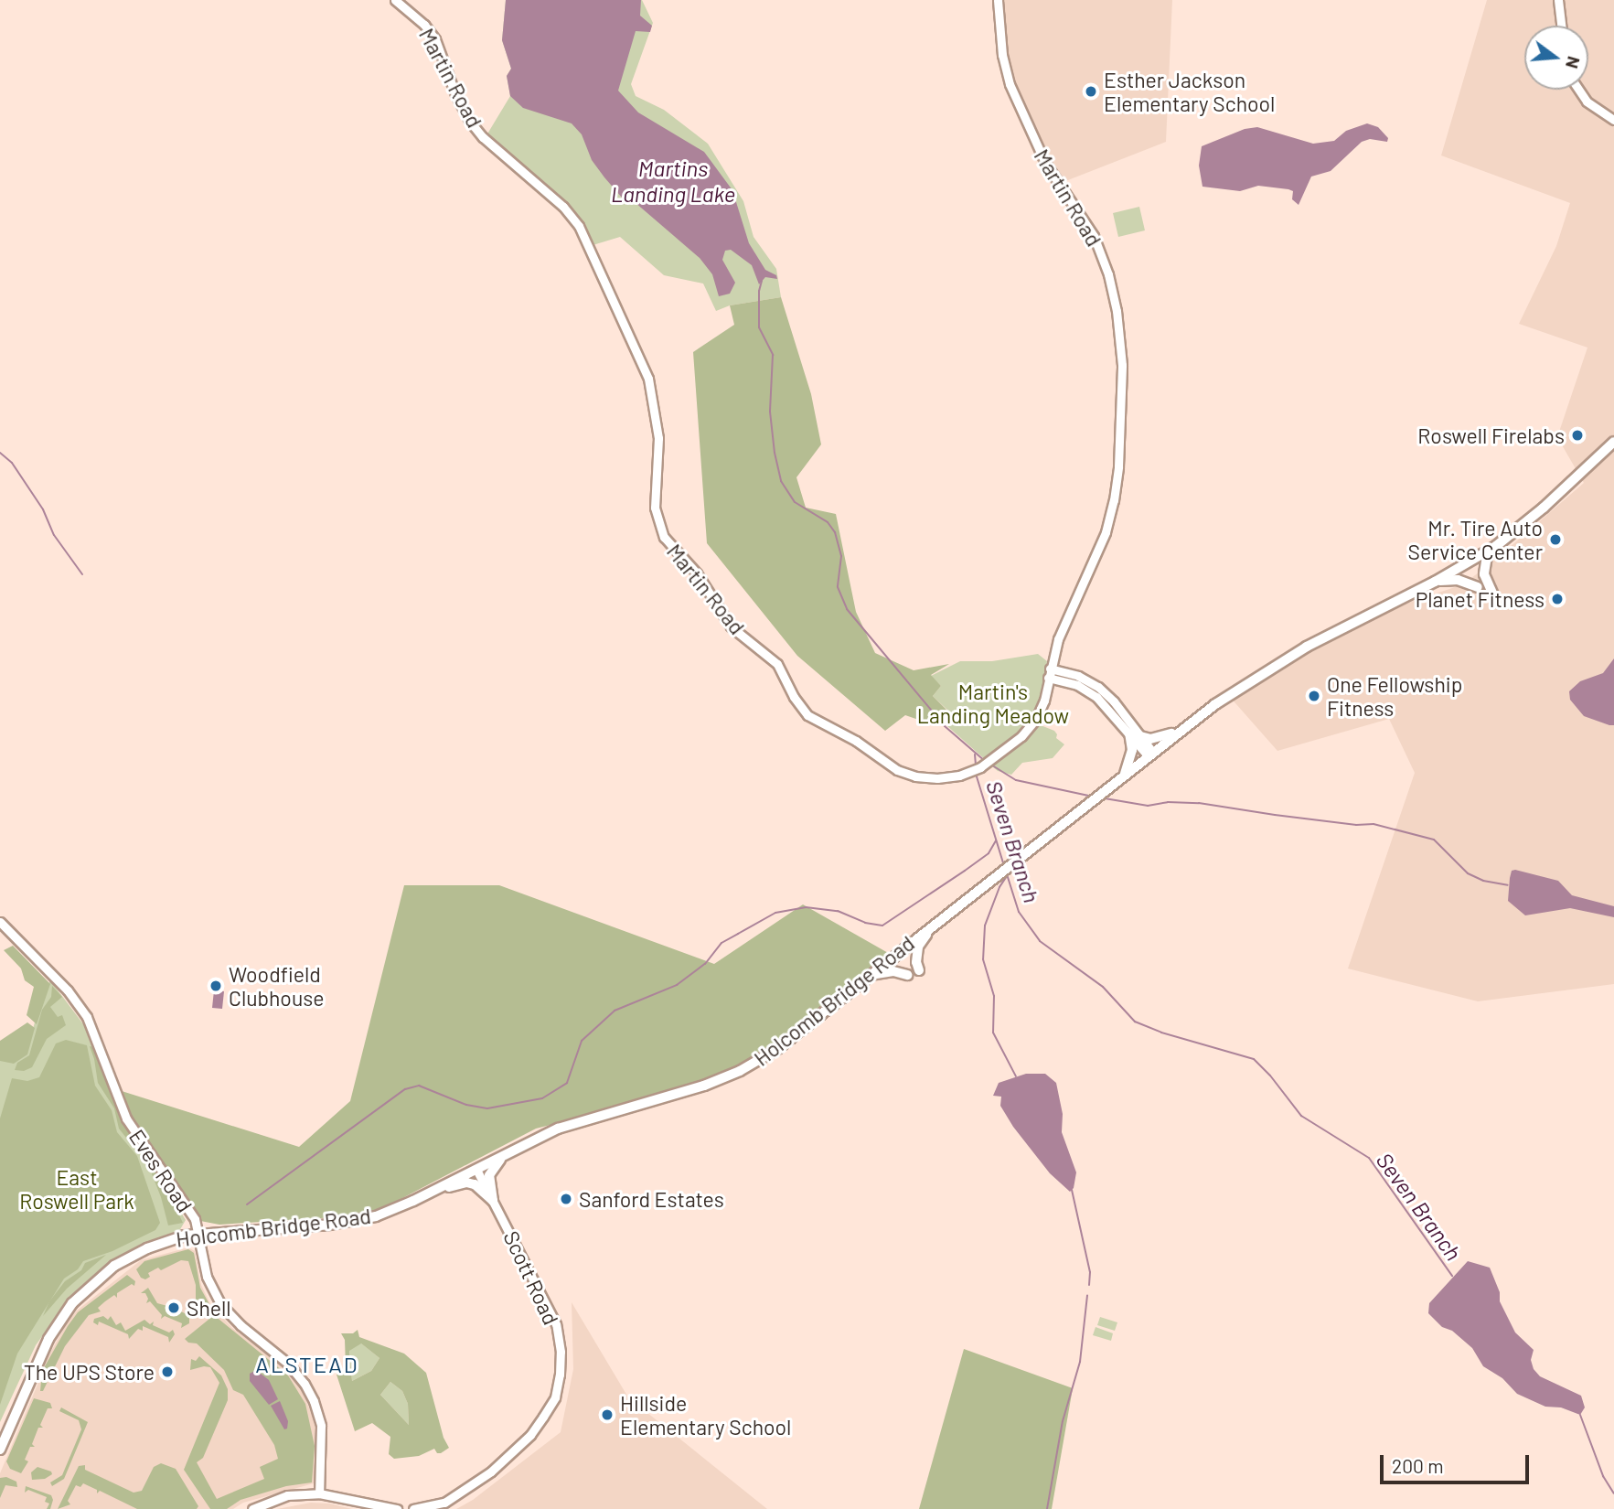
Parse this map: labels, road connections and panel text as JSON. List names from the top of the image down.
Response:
{
  "streets": {
    "main road": ["Holcomb Bridge Road"],
    "street": ["Martin Road", "Eves Road", "Scott Road"]
  },
  "crossings": [
    ["Holcomb Bridge Road", "Eves Road"],
    ["Holcomb Bridge Road", "Scott Road"]
  ],
  "districts": ["ALSTEAD"],
  "water": ["Martins Landing Lake", "Seven Branch"],
  "parks": ["Martin's Landing Meadow", "East Roswell Park"],
  "places": [
    "Esther Jackson Elementary School",
    "Roswell Firelabs",
    "Mr. Tire Auto Service Center",
    "Planet Fitness",
    "One Fellowship Fitness",
    "Woodfield Clubhouse",
    "Sanford Estates",
    "Shell",
    "The UPS Store",
    "Hillside Elementary School"
  ],
  "scale_bar": "200 m",
  "north": "right"
}
